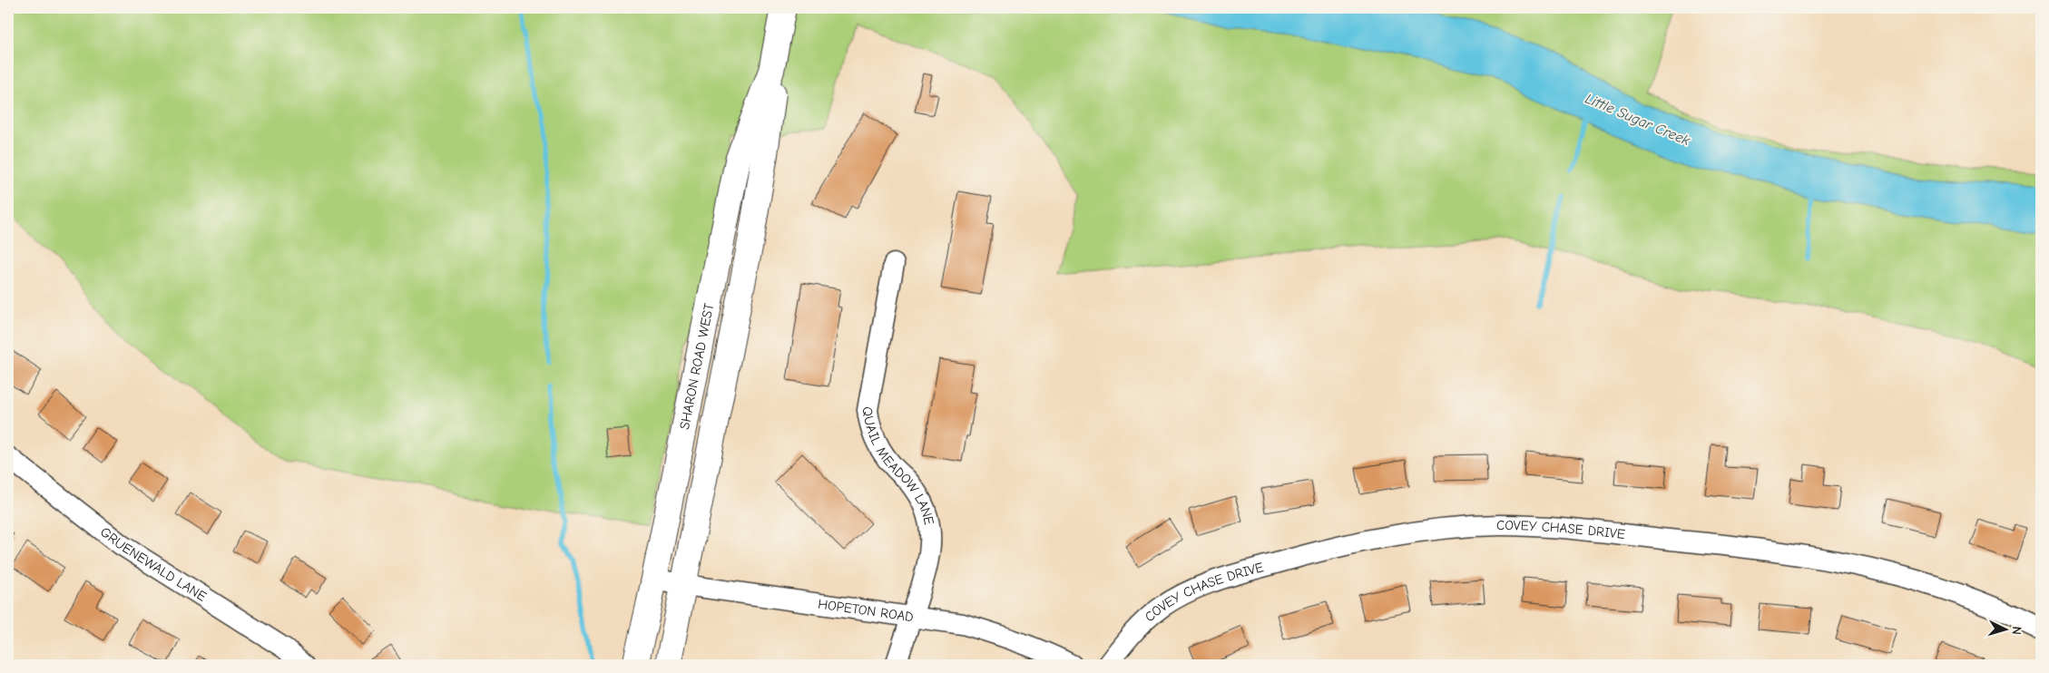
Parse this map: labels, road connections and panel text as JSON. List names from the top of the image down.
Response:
{
  "streets": {
    "main road": ["SHARON ROAD WEST"],
    "street": [
      "QUAIL MEADOW LANE",
      "COVEY CHASE DRIVE",
      "GRUENEWALD LANE",
      "HOPETON ROAD"
    ]
  },
  "crossings": [
    ["SHARON ROAD WEST", "HOPETON ROAD"],
    ["QUAIL MEADOW LANE", "HOPETON ROAD"]
  ],
  "water": ["Little Sugar Creek"],
  "north": "right"
}
